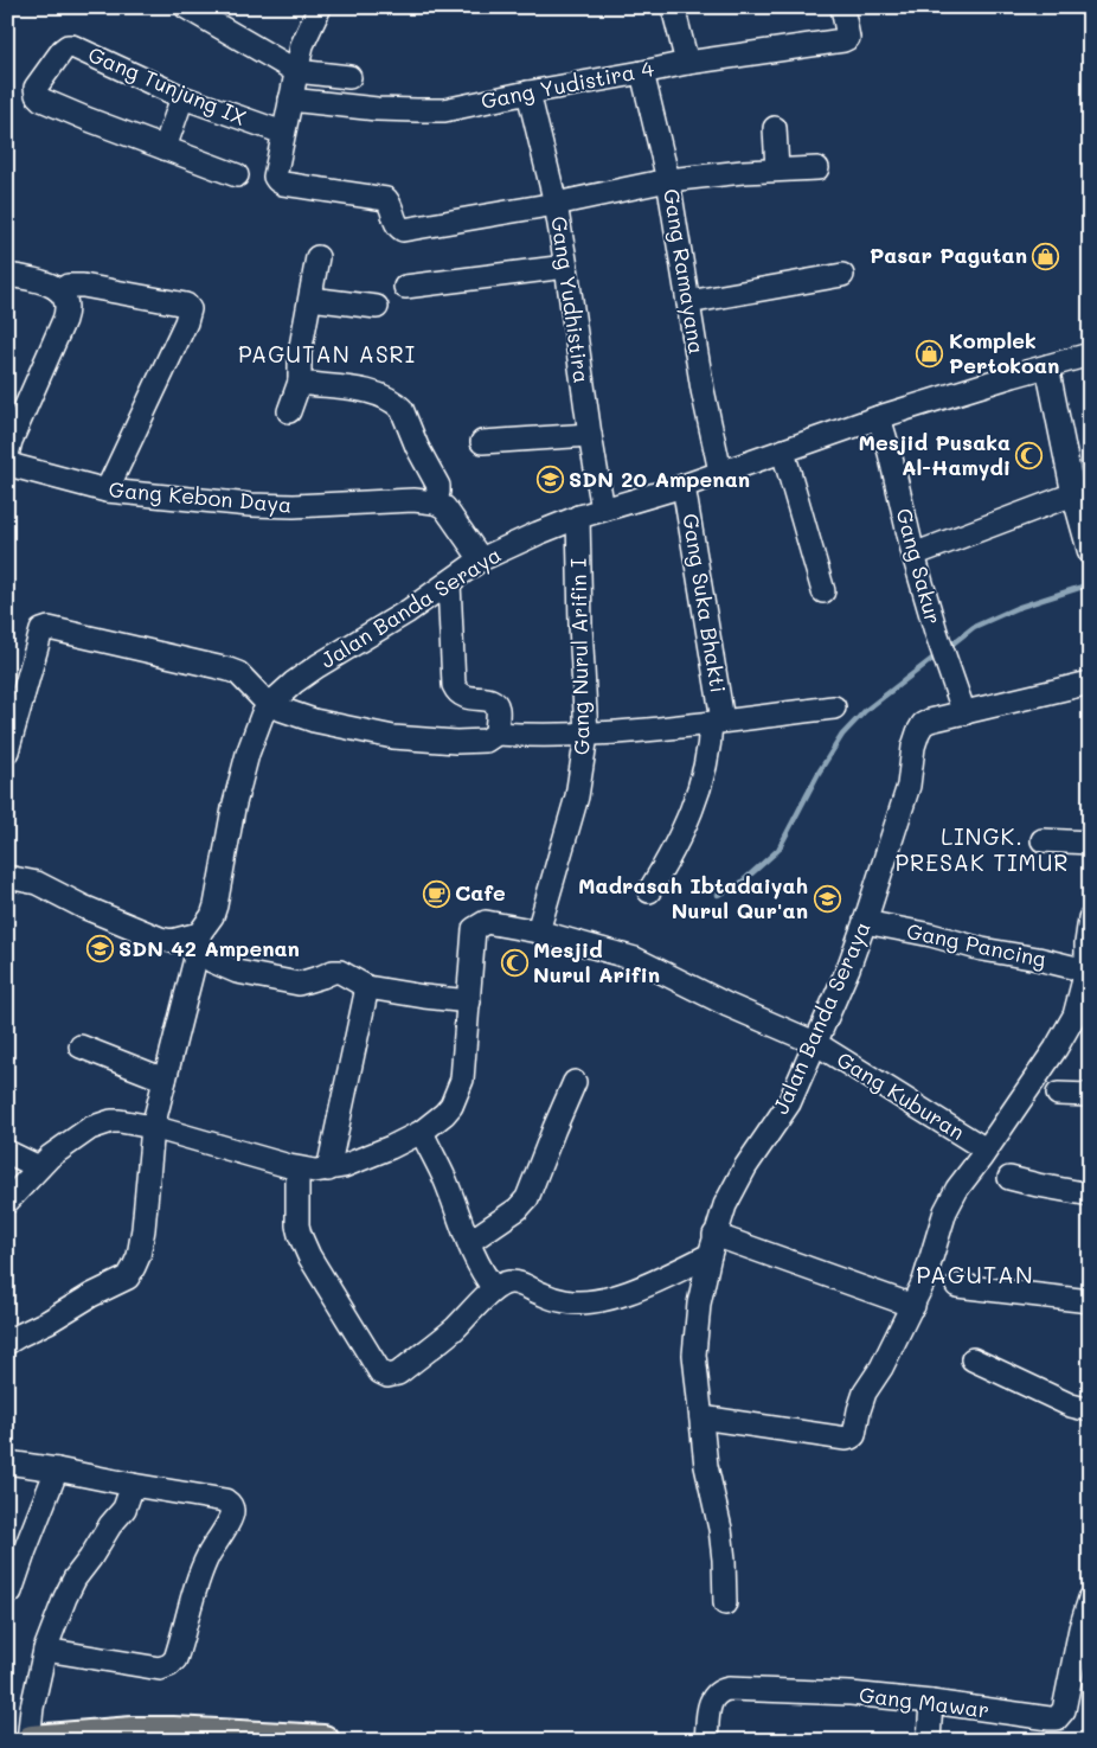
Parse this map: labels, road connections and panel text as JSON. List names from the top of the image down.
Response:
{
  "streets": {
    "street": [
      "Gang Yudistira 4",
      "Gang Tunjung IX",
      "Gang Ramayana",
      "Gang Yudhistira",
      "Gang Kebon Daya",
      "Gang Sakur",
      "Gang Suka Bhakti",
      "Jalan Banda Seraya",
      "Gang Nurul Arifin I",
      "Gang Pancing",
      "Gang Kuburan",
      "Gang Mawar"
    ]
  },
  "crossings": [
    ["Gang Yudistira 4", "Gang Ramayana"],
    ["Gang Yudistira 4", "Gang Yudhistira"],
    ["Gang Ramayana", "Jalan Banda Seraya"],
    ["Gang Yudhistira", "Jalan Banda Seraya"],
    ["Gang Sakur", "Jalan Banda Seraya"],
    ["Gang Suka Bhakti", "Jalan Banda Seraya"],
    ["Jalan Banda Seraya", "Gang Nurul Arifin I"],
    ["Jalan Banda Seraya", "Gang Pancing"],
    ["Jalan Banda Seraya", "Gang Kuburan"],
    ["Gang Nurul Arifin I", "Gang Kuburan"]
  ],
  "districts": ["PAGUTAN ASRI", "LINGK. PRESAK TIMUR", "PAGUTAN"],
  "places": {
    "shop": ["Pasar Pagutan", "Komplek Pertokoan"],
    "mosque": ["Mesjid Pusaka Al-Hamydi", "Mesjid Nurul Arifin"],
    "school or university": ["SDN 20 Ampenan", "Madrasah Ibtadaiyah Nurul Qur'an", "SDN 42 Ampenan"],
    "cafe": ["Cafe"]
  }
}
